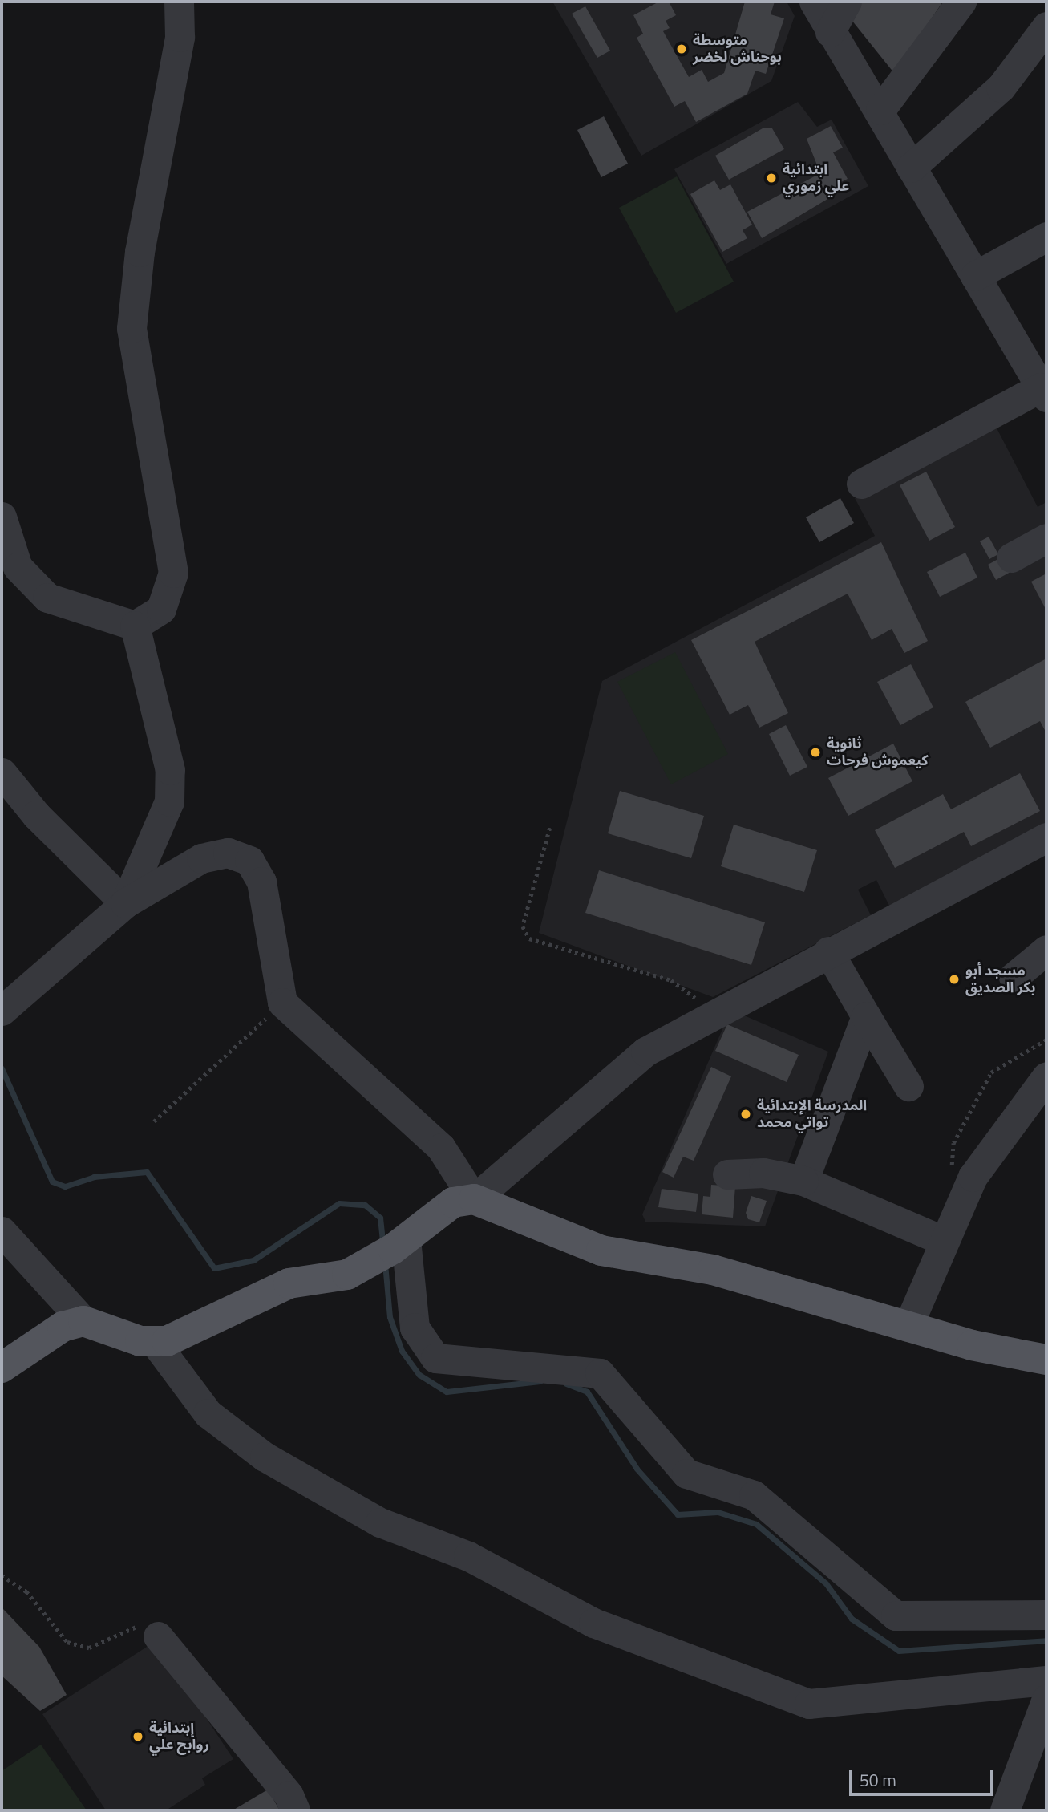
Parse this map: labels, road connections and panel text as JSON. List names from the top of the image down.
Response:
{
  "places": [
    "متوسطة بوحناش لخضر",
    "ابتدائية علي زموري",
    "ثانوية كيعموش فرحات",
    "مسجد أبو بكر الصديق",
    "المدرسة الإبتدائية تواتي محمد",
    "إبتدائية روابح علي"
  ],
  "scale_bar": "50 m"
}
